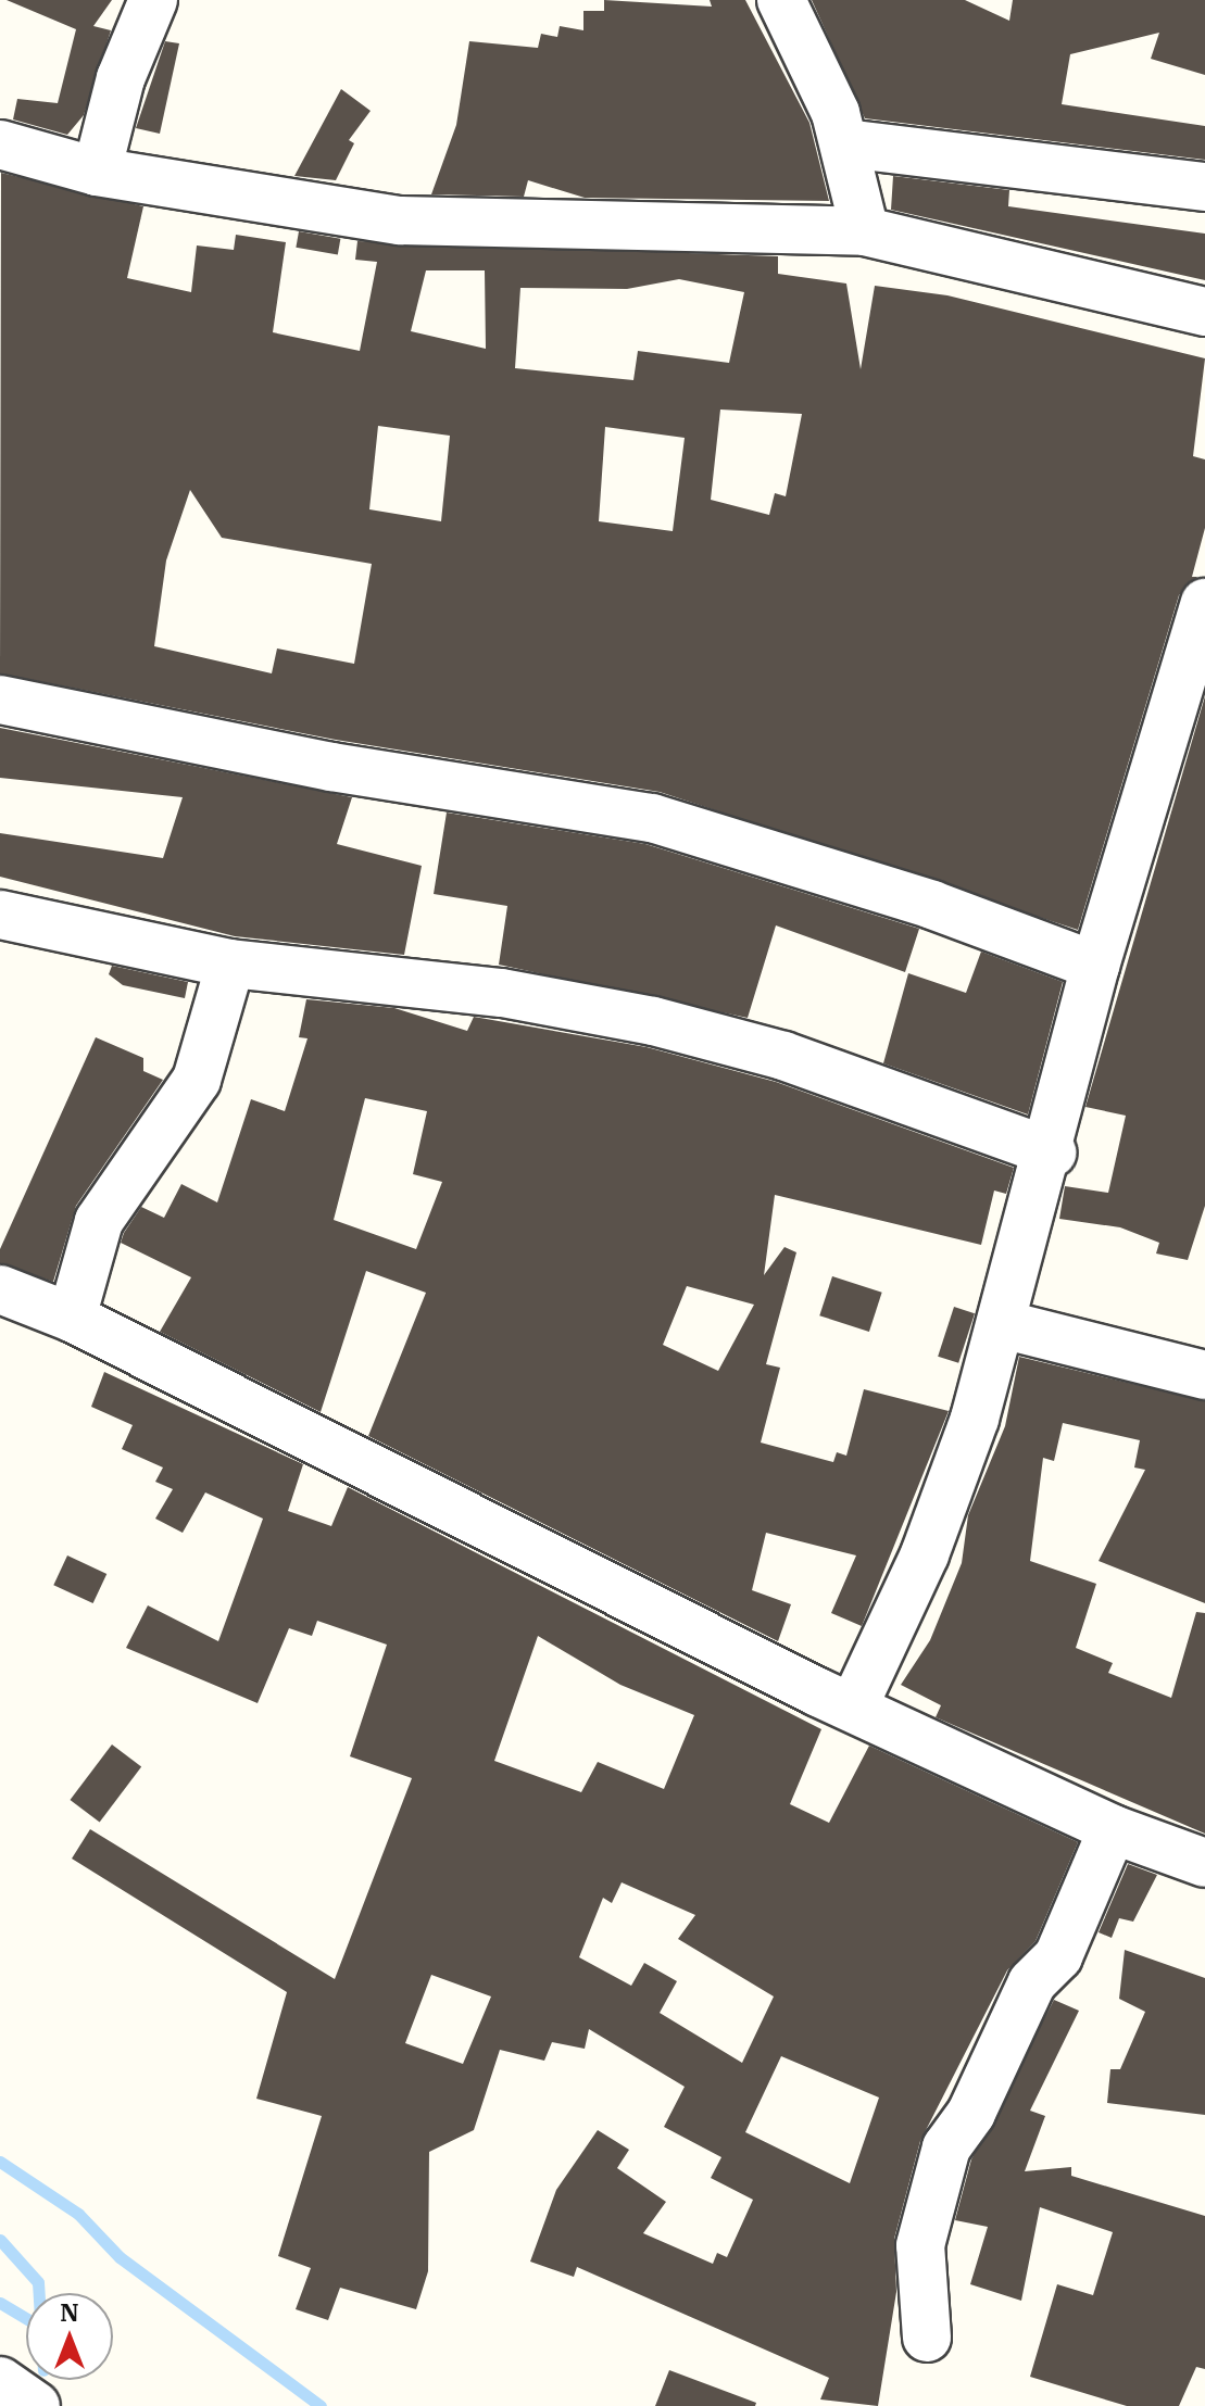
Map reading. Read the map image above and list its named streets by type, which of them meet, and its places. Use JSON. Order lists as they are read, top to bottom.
{
  "north": "top"
}
